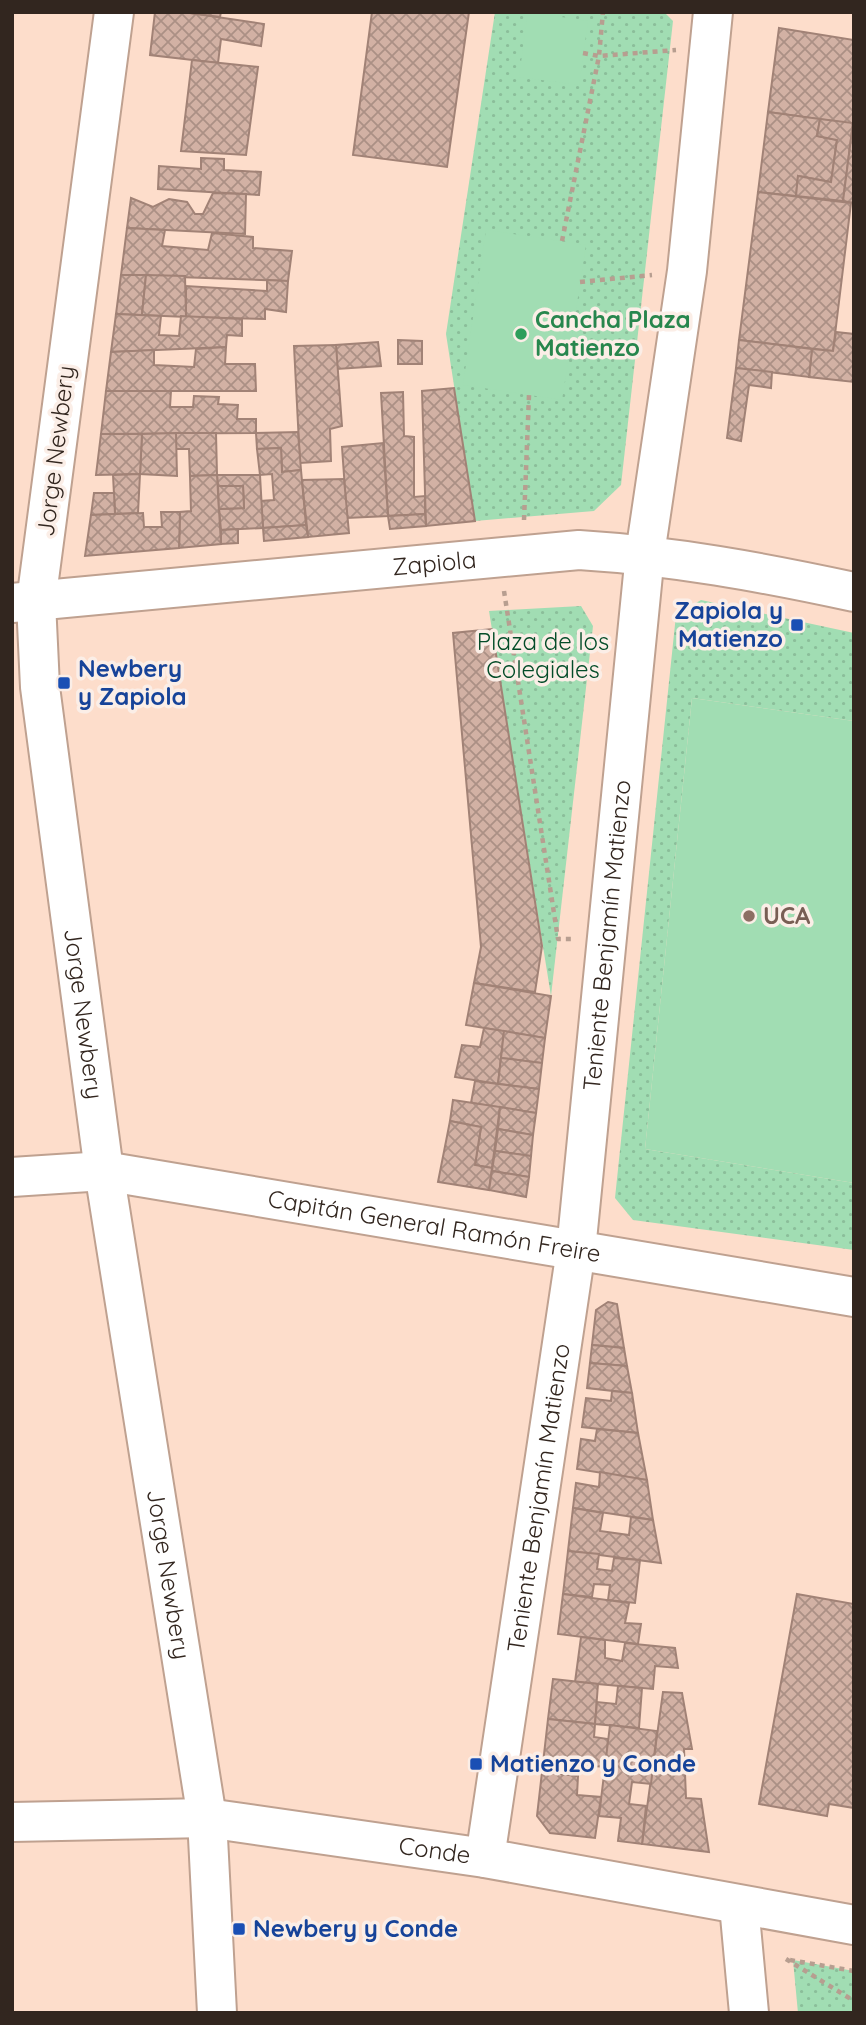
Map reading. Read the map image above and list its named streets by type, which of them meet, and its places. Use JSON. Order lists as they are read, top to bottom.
{
  "streets": {
    "street": [
      "Jorge Newbery",
      "Zapiola",
      "Teniente Benjamín Matienzo",
      "Capitán General Ramón Freire",
      "Conde"
    ]
  },
  "crossings": [
    ["Jorge Newbery", "Zapiola"],
    ["Jorge Newbery", "Capitán General Ramón Freire"],
    ["Jorge Newbery", "Conde"],
    ["Zapiola", "Teniente Benjamín Matienzo"],
    ["Teniente Benjamín Matienzo", "Capitán General Ramón Freire"],
    ["Teniente Benjamín Matienzo", "Conde"]
  ],
  "parks": ["Plaza de los Colegiales"],
  "places": {
    "other": ["Cancha Plaza Matienzo", "UCA"],
    "transit": [
      "Zapiola y Matienzo",
      "Newbery y Zapiola",
      "Matienzo y Conde",
      "Newbery y Conde"
    ]
  }
}
